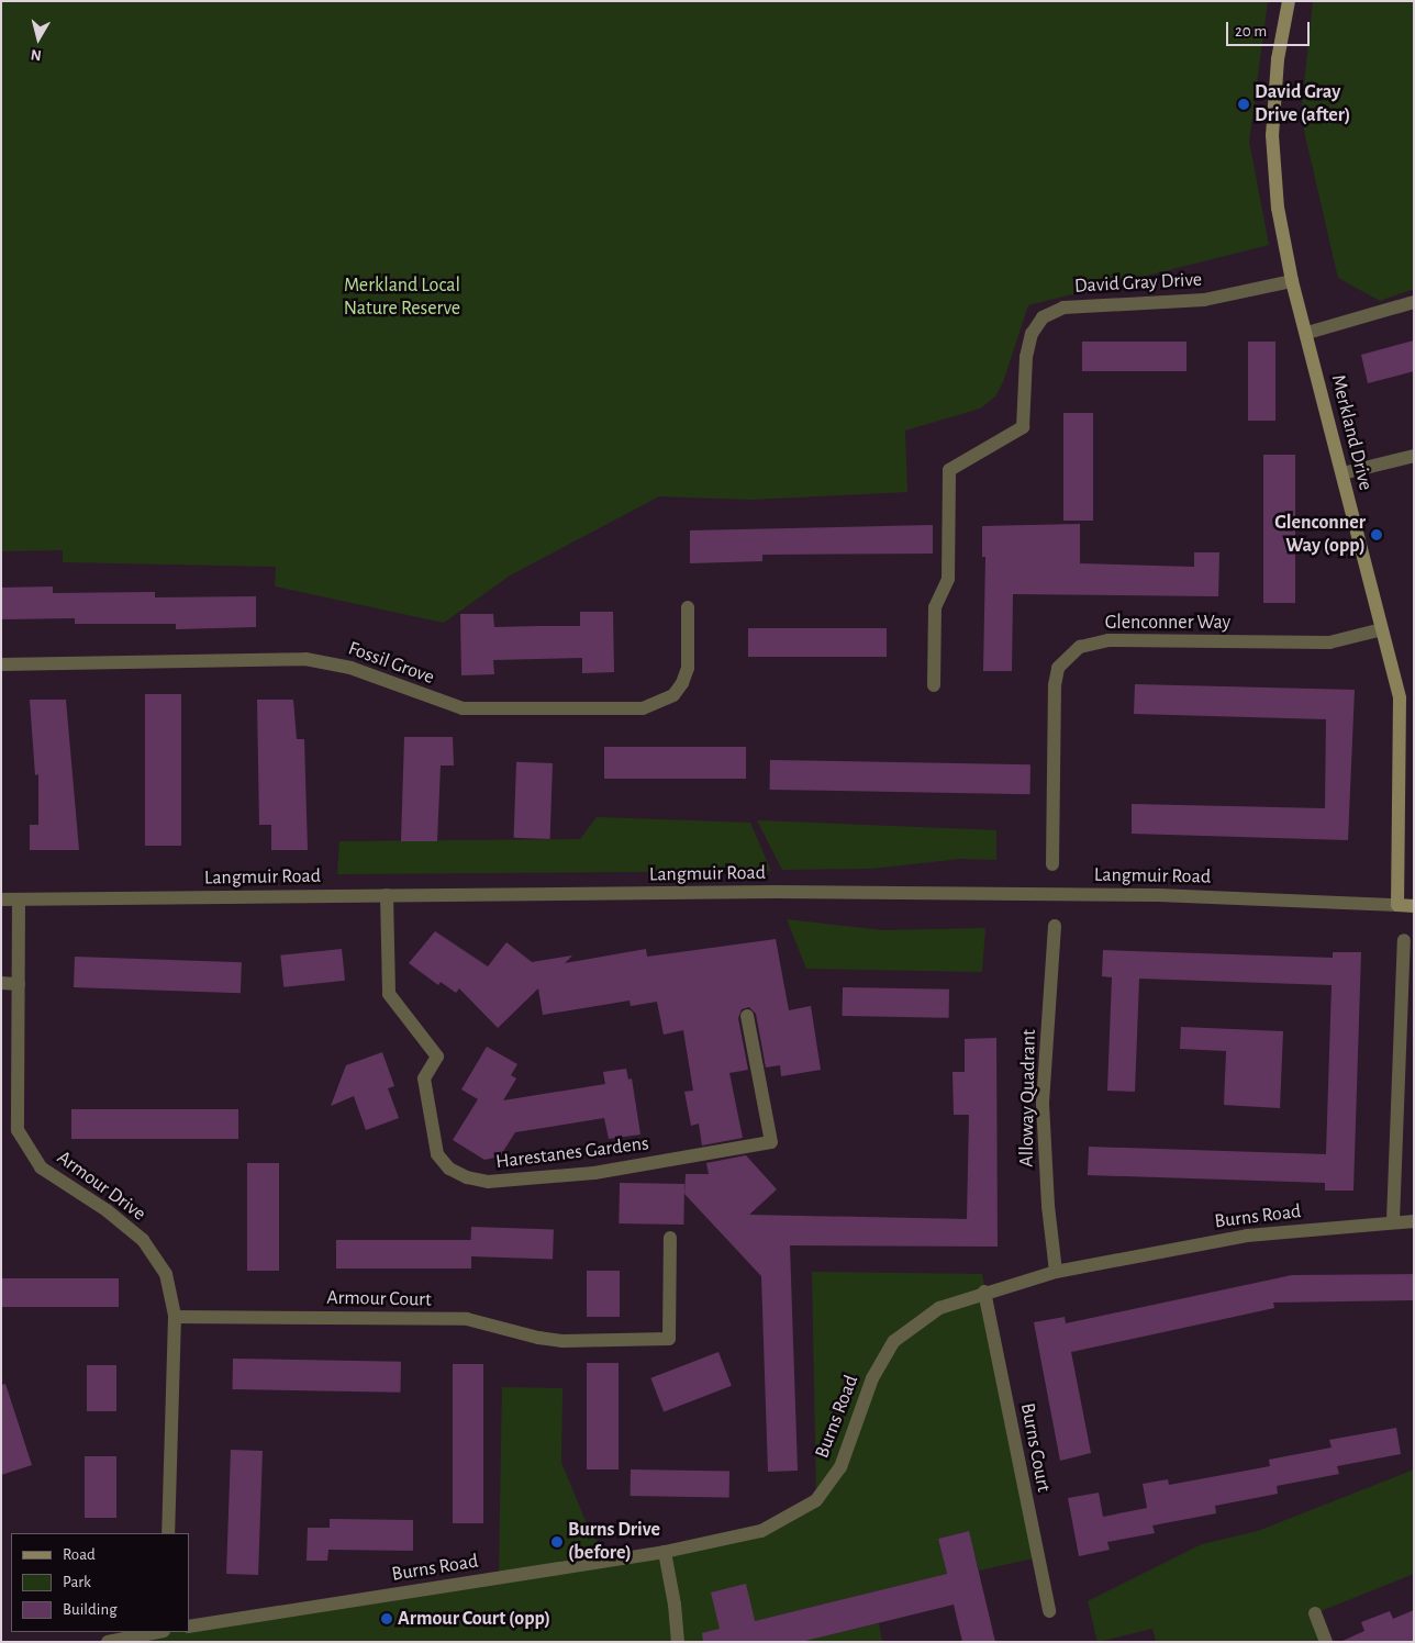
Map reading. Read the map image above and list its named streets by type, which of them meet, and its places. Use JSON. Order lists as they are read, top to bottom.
{
  "streets": {
    "street": [
      "David Gray Drive",
      "Merkland Drive",
      "Glenconner Way",
      "Fossil Grove",
      "Langmuir Road",
      "Alloway Quadrant",
      "Harestanes Gardens",
      "Armour Drive",
      "Burns Road",
      "Armour Court",
      "Burns Court"
    ]
  },
  "crossings": [
    ["David Gray Drive", "Merkland Drive"],
    ["Merkland Drive", "Glenconner Way"],
    ["Merkland Drive", "Langmuir Road"],
    ["Langmuir Road", "Harestanes Gardens"],
    ["Langmuir Road", "Armour Drive"],
    ["Alloway Quadrant", "Burns Road"],
    ["Armour Drive", "Armour Court"],
    ["Burns Road", "Burns Court"]
  ],
  "parks": ["Merkland Local Nature Reserve"],
  "places": [
    "David Gray Drive (after)",
    "Glenconner Way (opp)",
    "Burns Drive (before)",
    "Armour Court (opp)"
  ],
  "legend": ["Road", "Park", "Building"],
  "scale_bar": "20 m",
  "north": "bottom"
}
